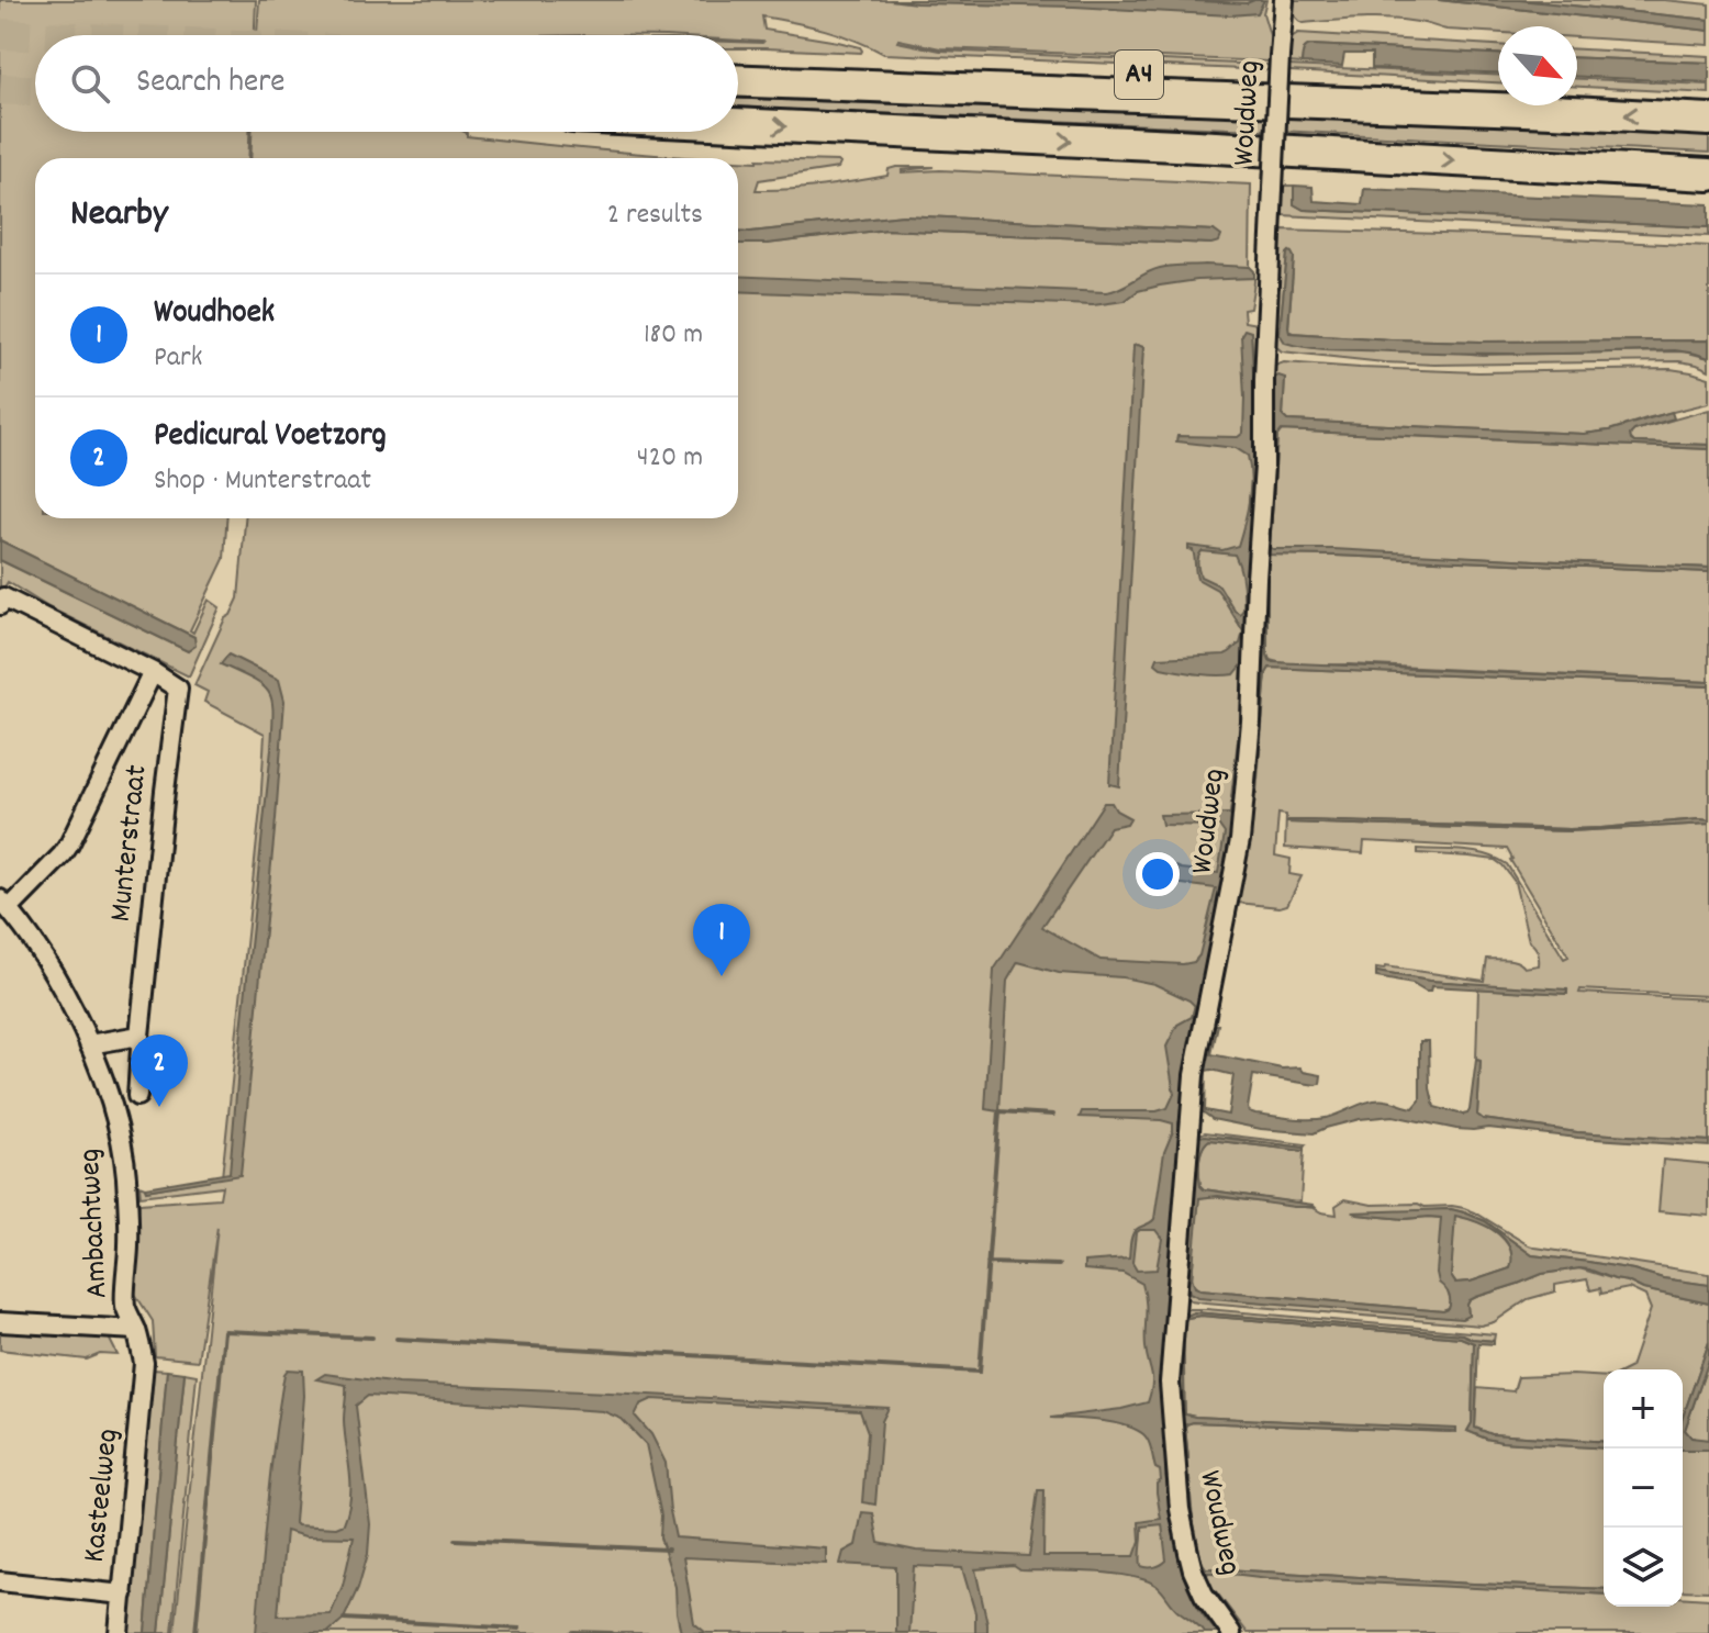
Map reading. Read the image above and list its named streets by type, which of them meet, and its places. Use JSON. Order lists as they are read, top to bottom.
{
  "streets": {
    "highway": ["A4"],
    "street": [
      "Woudweg",
      "Munterstraat",
      "Ambachtweg",
      "Kasteelweg"
    ]
  },
  "crossings": [
    ["Ambachtweg", "Kasteelweg"]
  ],
  "north": "bottom right",
  "page": {
    "search": "Search here",
    "heading": ["Nearby", "2 results"],
    "list": [
      {
        "mark": "1",
        "name": "Woudhoek",
        "note": "Park",
        "value": "180 m"
      },
      {
        "mark": "2",
        "name": "Pedicural Voetzorg",
        "note": "Shop · Munterstraat",
        "value": "420 m"
      }
    ],
    "pins": ["1", "2"],
    "map_buttons": ["+", "−"]
  }
}
